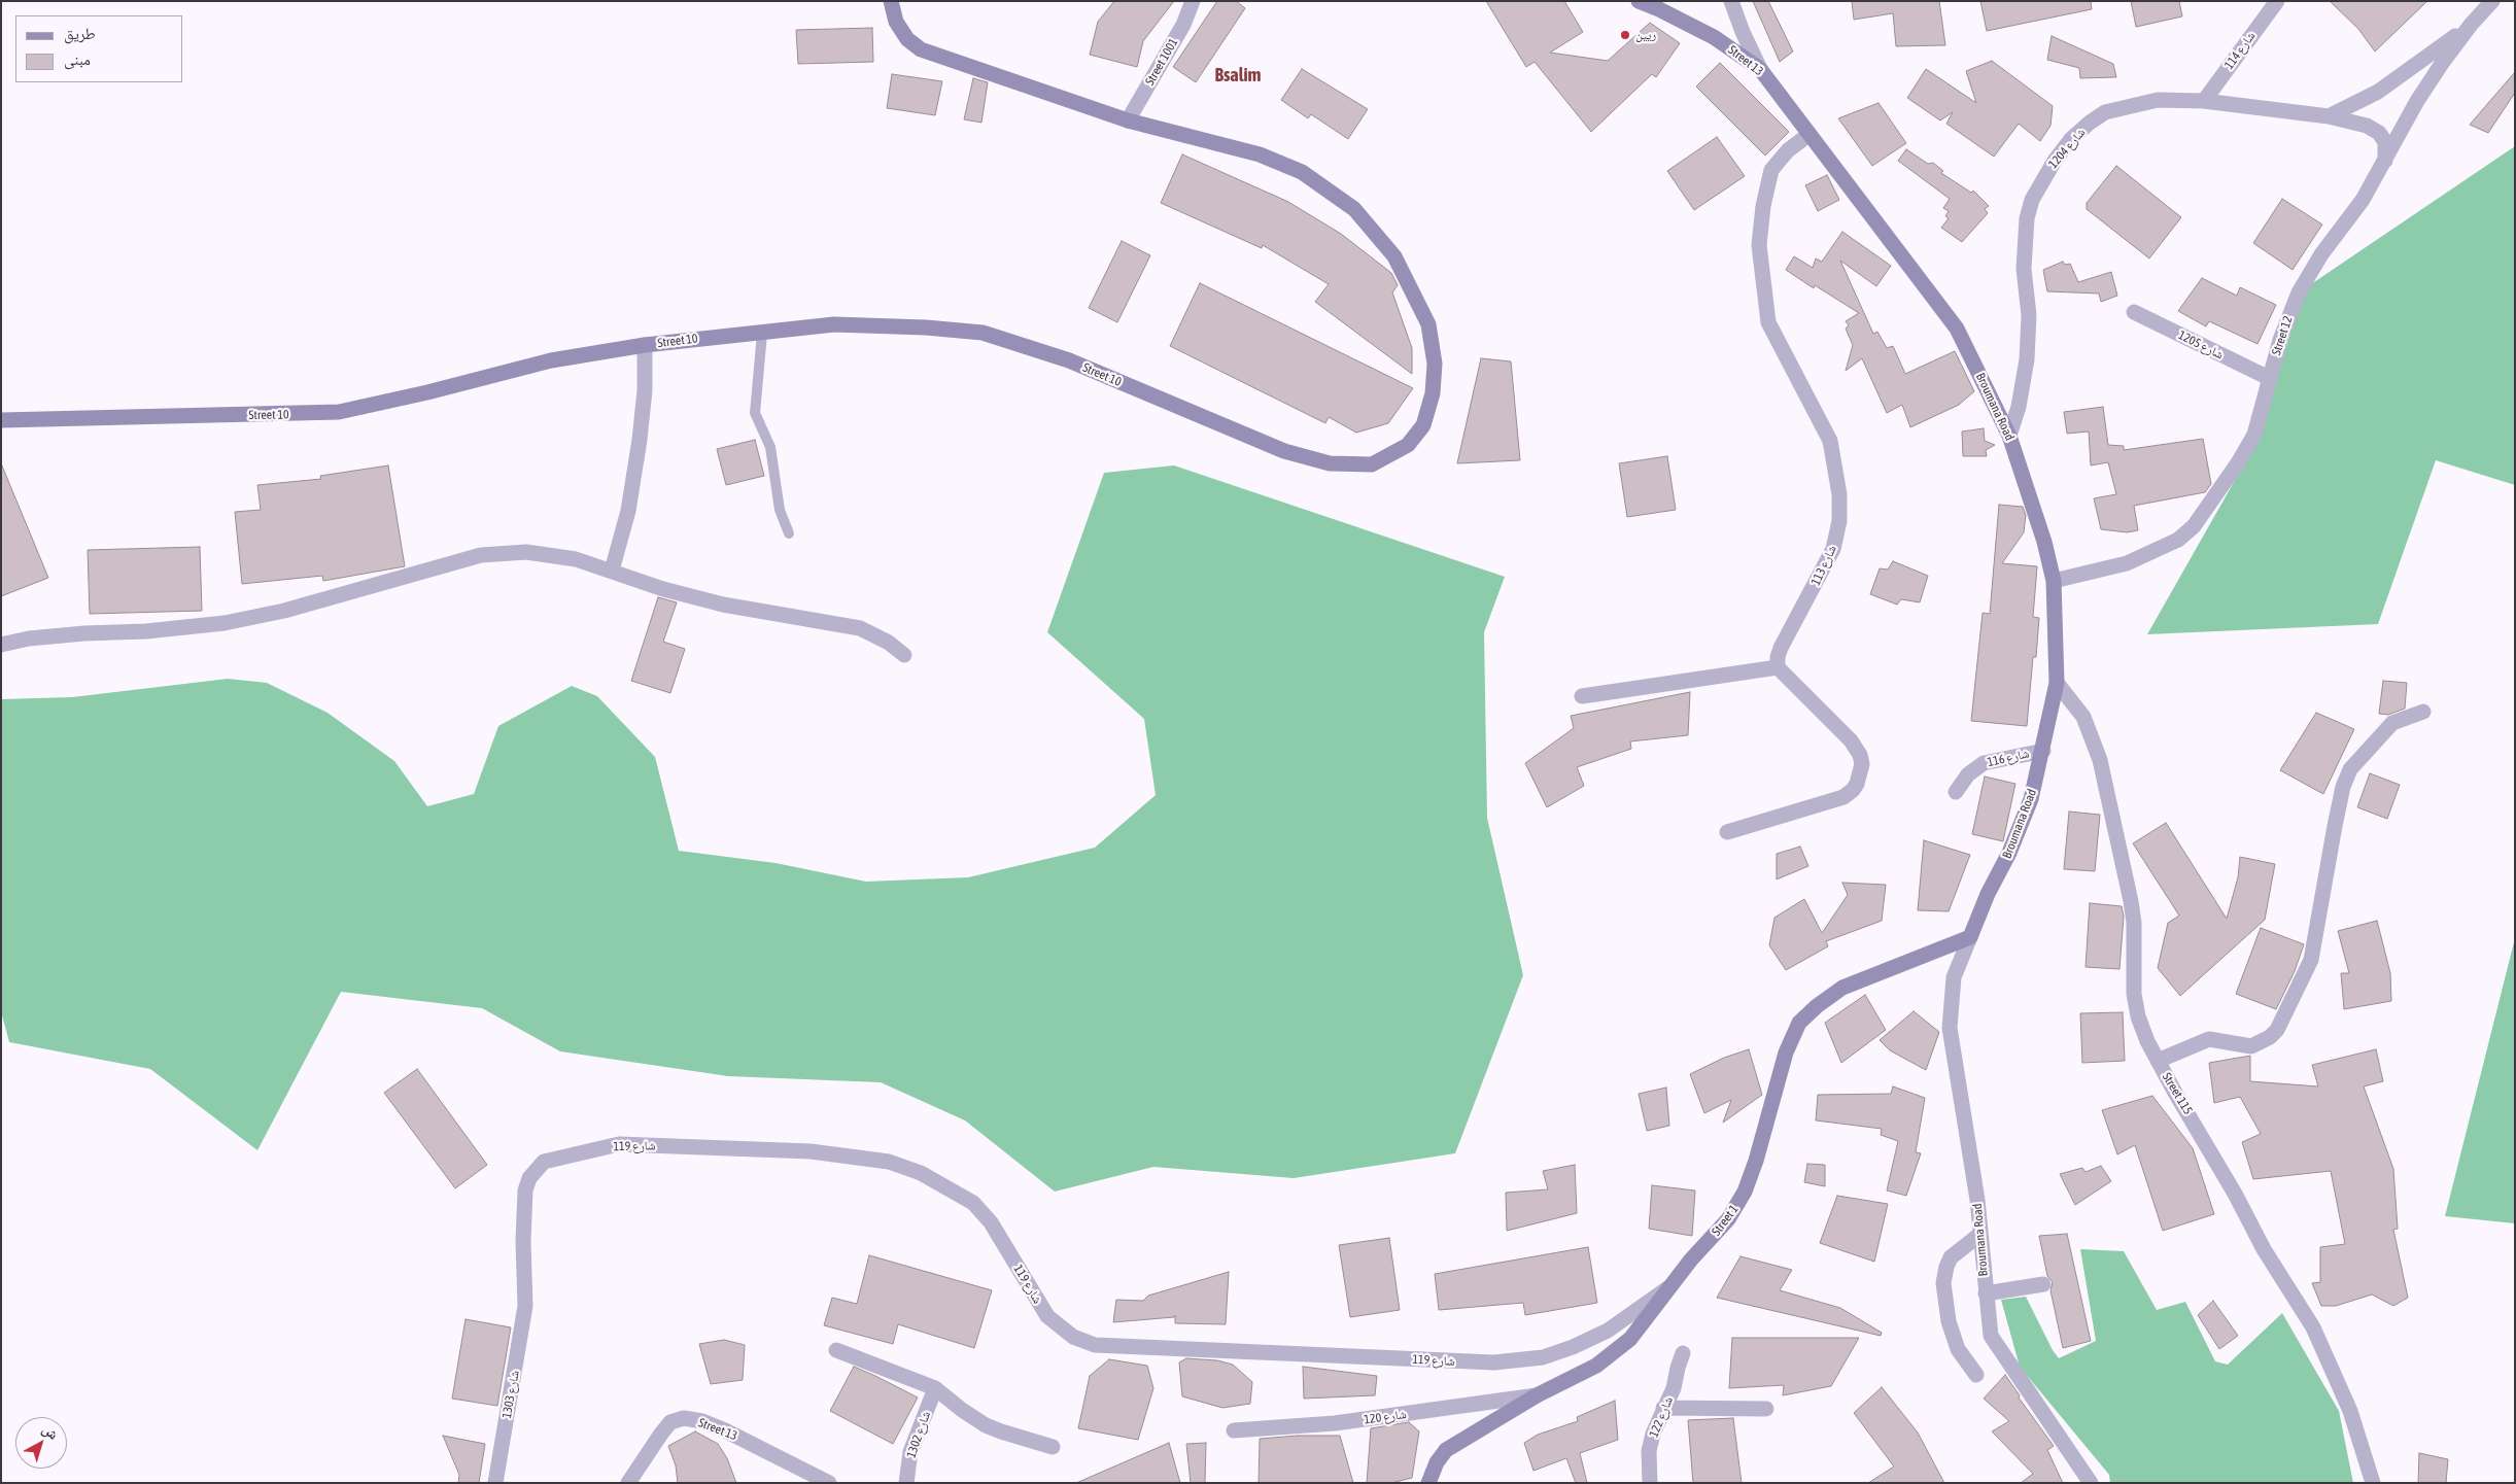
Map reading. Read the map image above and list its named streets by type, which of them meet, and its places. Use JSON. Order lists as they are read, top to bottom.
{
  "streets": {
    "main road": [
      "Street 13",
      "Street 10",
      "Broumana Road",
      "Street 1"
    ],
    "street": [
      "شارع 114",
      "Street 1001",
      "شارع 1204",
      "Street 12",
      "شارع 1205",
      "شارع 113",
      "شارع 116",
      "Street 115",
      "شارع 119",
      "شارع 1303",
      "شارع 120",
      "شارع 122",
      "شارع 1302"
    ]
  },
  "crossings": [
    ["شارع 114", "شارع 1204"],
    ["Street 13", "Broumana Road"],
    ["Street 13", "شارع 113"],
    ["Street 1001", "Street 10"],
    ["شارع 1204", "Street 12"],
    ["شارع 1204", "Broumana Road"],
    ["Street 12", "شارع 1205"],
    ["Street 12", "Broumana Road"],
    ["Broumana Road", "شارع 116"],
    ["Broumana Road", "Street 115"],
    ["Broumana Road", "Street 1"],
    ["شارع 119", "Street 1"],
    ["شارع 119", "شارع 1303"],
    ["Street 1", "شارع 120"]
  ],
  "districts": ["Bsalim"],
  "places": ["ريين"],
  "legend": ["طريق", "مبنى"],
  "north": "top right"
}
